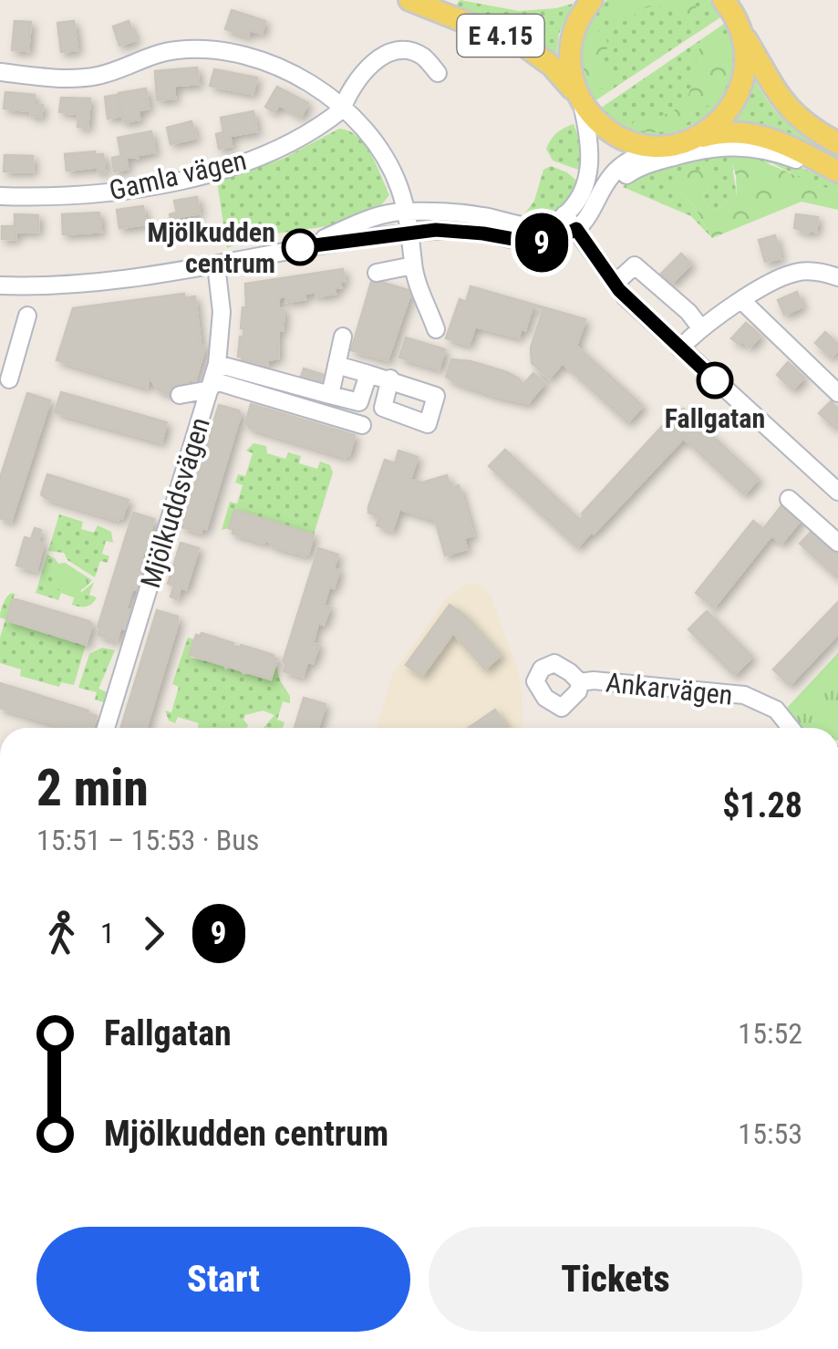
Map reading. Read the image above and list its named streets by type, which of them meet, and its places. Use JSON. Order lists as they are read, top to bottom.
{
  "streets": {
    "main road": ["E 4.15"],
    "street": ["Gamla vägen", "Mjölkuddsvägen", "Ankarvägen"]
  },
  "places": ["Mjölkudden centrum", "Fallgatan"],
  "lines": ["bus line 9"],
  "page": {
    "on_map": "9",
    "heading": ["2 min", "15:51 – 15:53 · Bus", "$1.28"],
    "legs": ["1", "9"],
    "list": [
      {
        "name": "Fallgatan",
        "value": "15:52"
      },
      {
        "name": "Mjölkudden centrum",
        "value": "15:53"
      }
    ],
    "buttons": ["Start", "Tickets"]
  }
}
